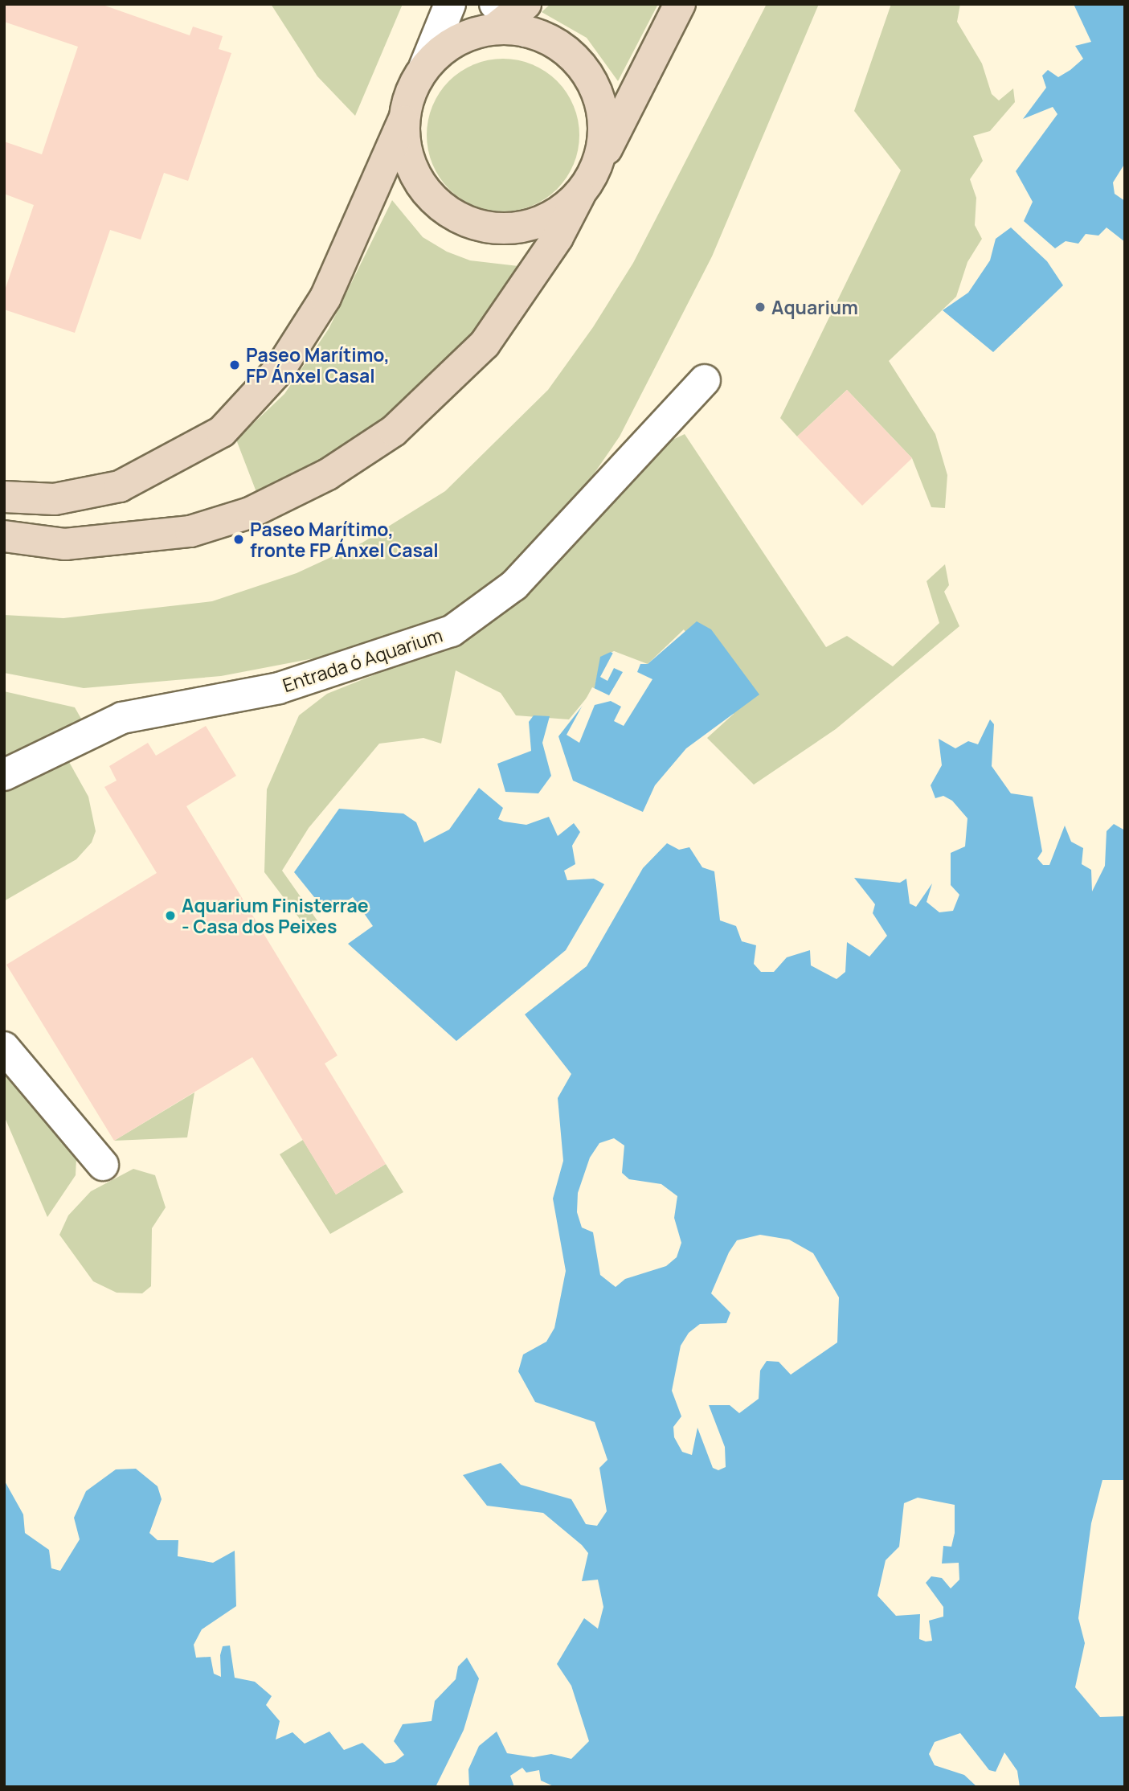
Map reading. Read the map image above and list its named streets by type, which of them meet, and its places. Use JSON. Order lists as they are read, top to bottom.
{
  "streets": {
    "street": ["Entrada ó Aquarium"]
  },
  "places": [
    "Aquarium",
    "Paseo Marítimo, FP Ánxel Casal",
    "Paseo Marítimo, fronte FP Ánxel Casal",
    "Aquarium Finisterrae - Casa dos Peixes"
  ]
}
